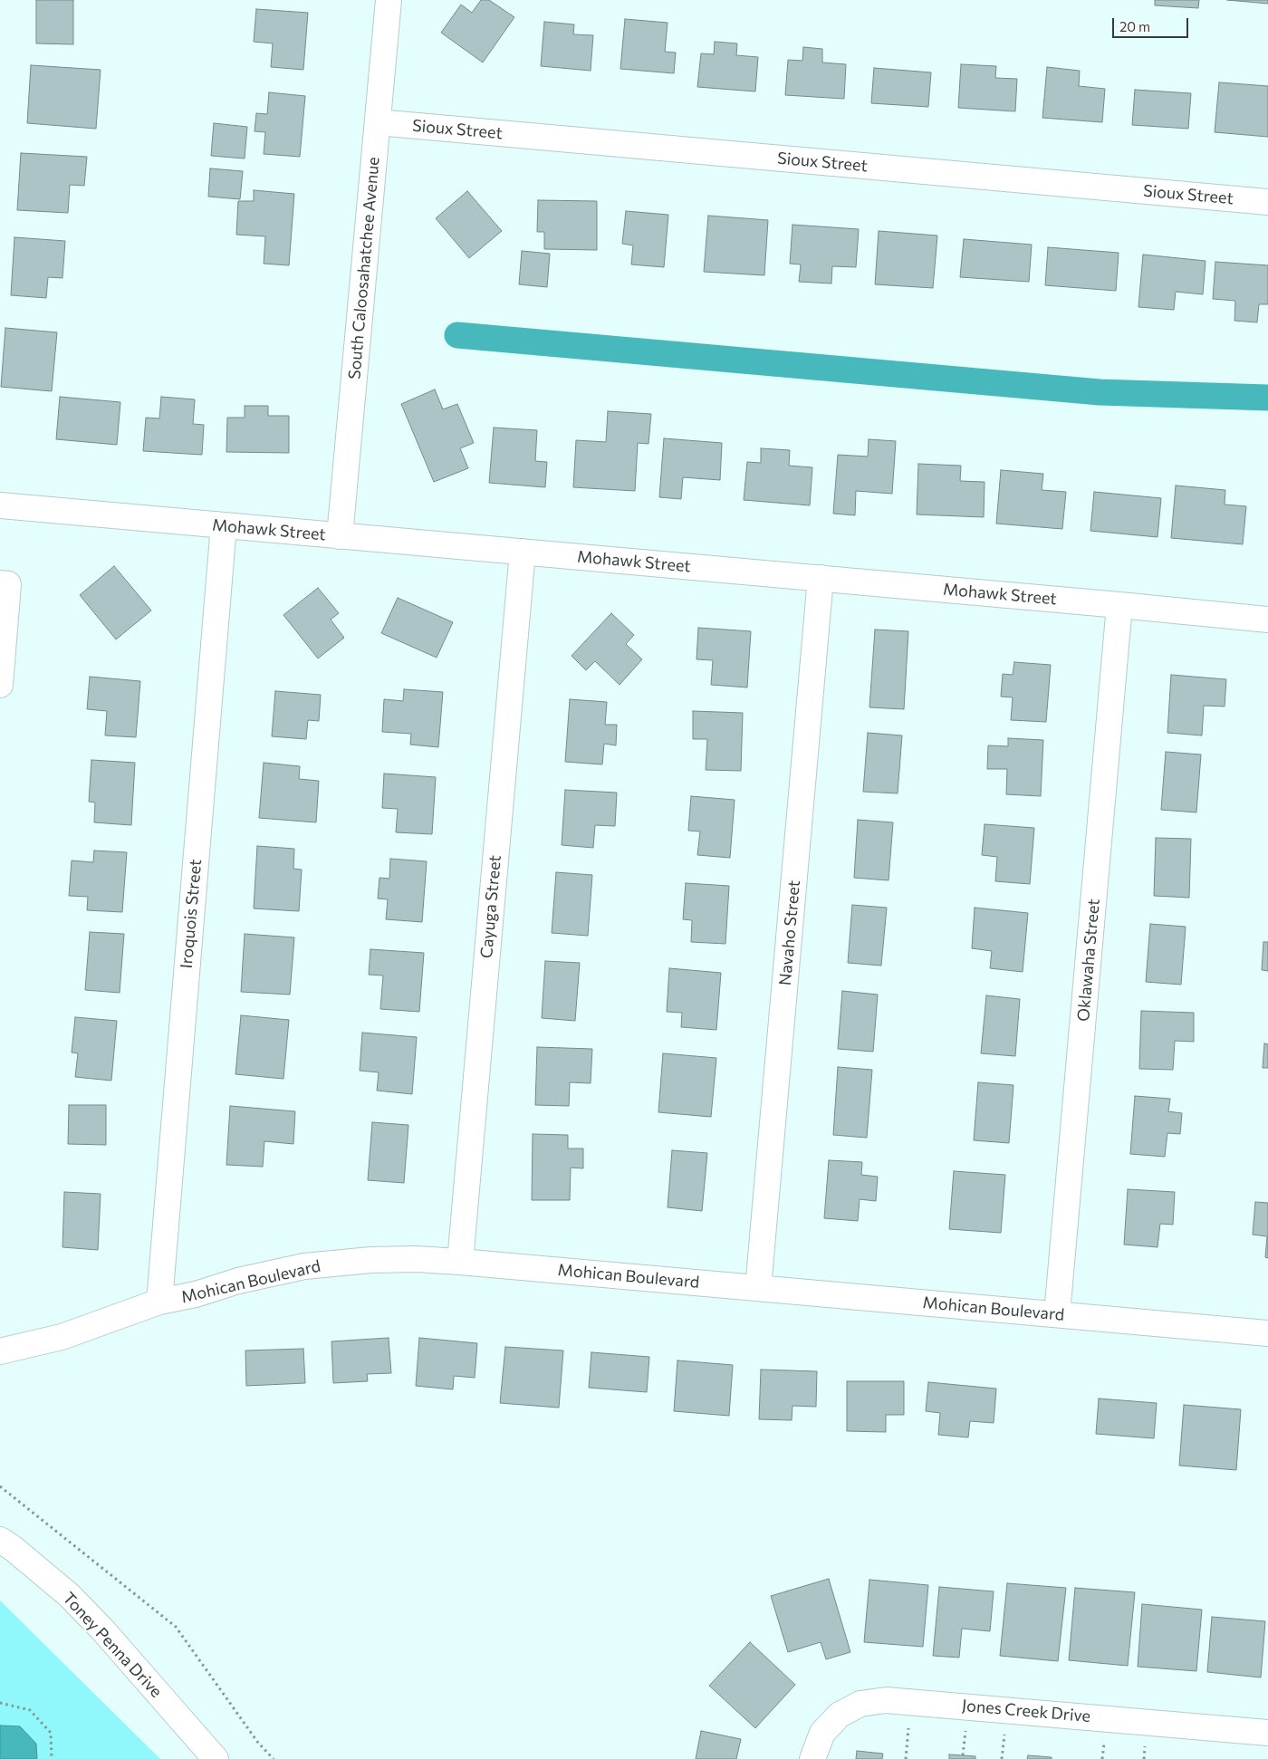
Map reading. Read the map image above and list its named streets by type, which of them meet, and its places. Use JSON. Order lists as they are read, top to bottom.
{
  "streets": {
    "street": [
      "Sioux Street",
      "South Caloosahatchee Avenue",
      "Mohawk Street",
      "Cayuga Street",
      "Iroquois Street",
      "Navaho Street",
      "Oklawaha Street",
      "Mohican Boulevard",
      "Toney Penna Drive",
      "Jones Creek Drive"
    ]
  },
  "crossings": [
    ["Sioux Street", "South Caloosahatchee Avenue"],
    ["South Caloosahatchee Avenue", "Mohawk Street"],
    ["Mohawk Street", "Cayuga Street"],
    ["Mohawk Street", "Iroquois Street"],
    ["Mohawk Street", "Navaho Street"],
    ["Mohawk Street", "Oklawaha Street"],
    ["Cayuga Street", "Mohican Boulevard"],
    ["Iroquois Street", "Mohican Boulevard"],
    ["Navaho Street", "Mohican Boulevard"],
    ["Oklawaha Street", "Mohican Boulevard"]
  ],
  "scale_bar": "20 m"
}
